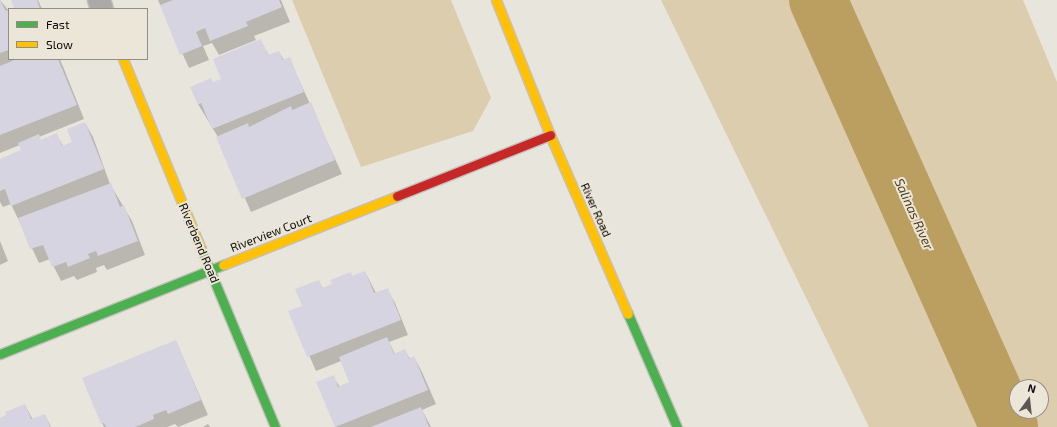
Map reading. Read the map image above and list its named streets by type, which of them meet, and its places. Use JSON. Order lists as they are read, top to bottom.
{
  "streets": {
    "street": ["River Road", "Riverview Court", "Riverbend Road"]
  },
  "crossings": [
    ["River Road", "Riverview Court"],
    ["Riverview Court", "Riverbend Road"]
  ],
  "water": ["Salinas River"],
  "legend": ["Fast", "Slow"],
  "north": "top"
}
